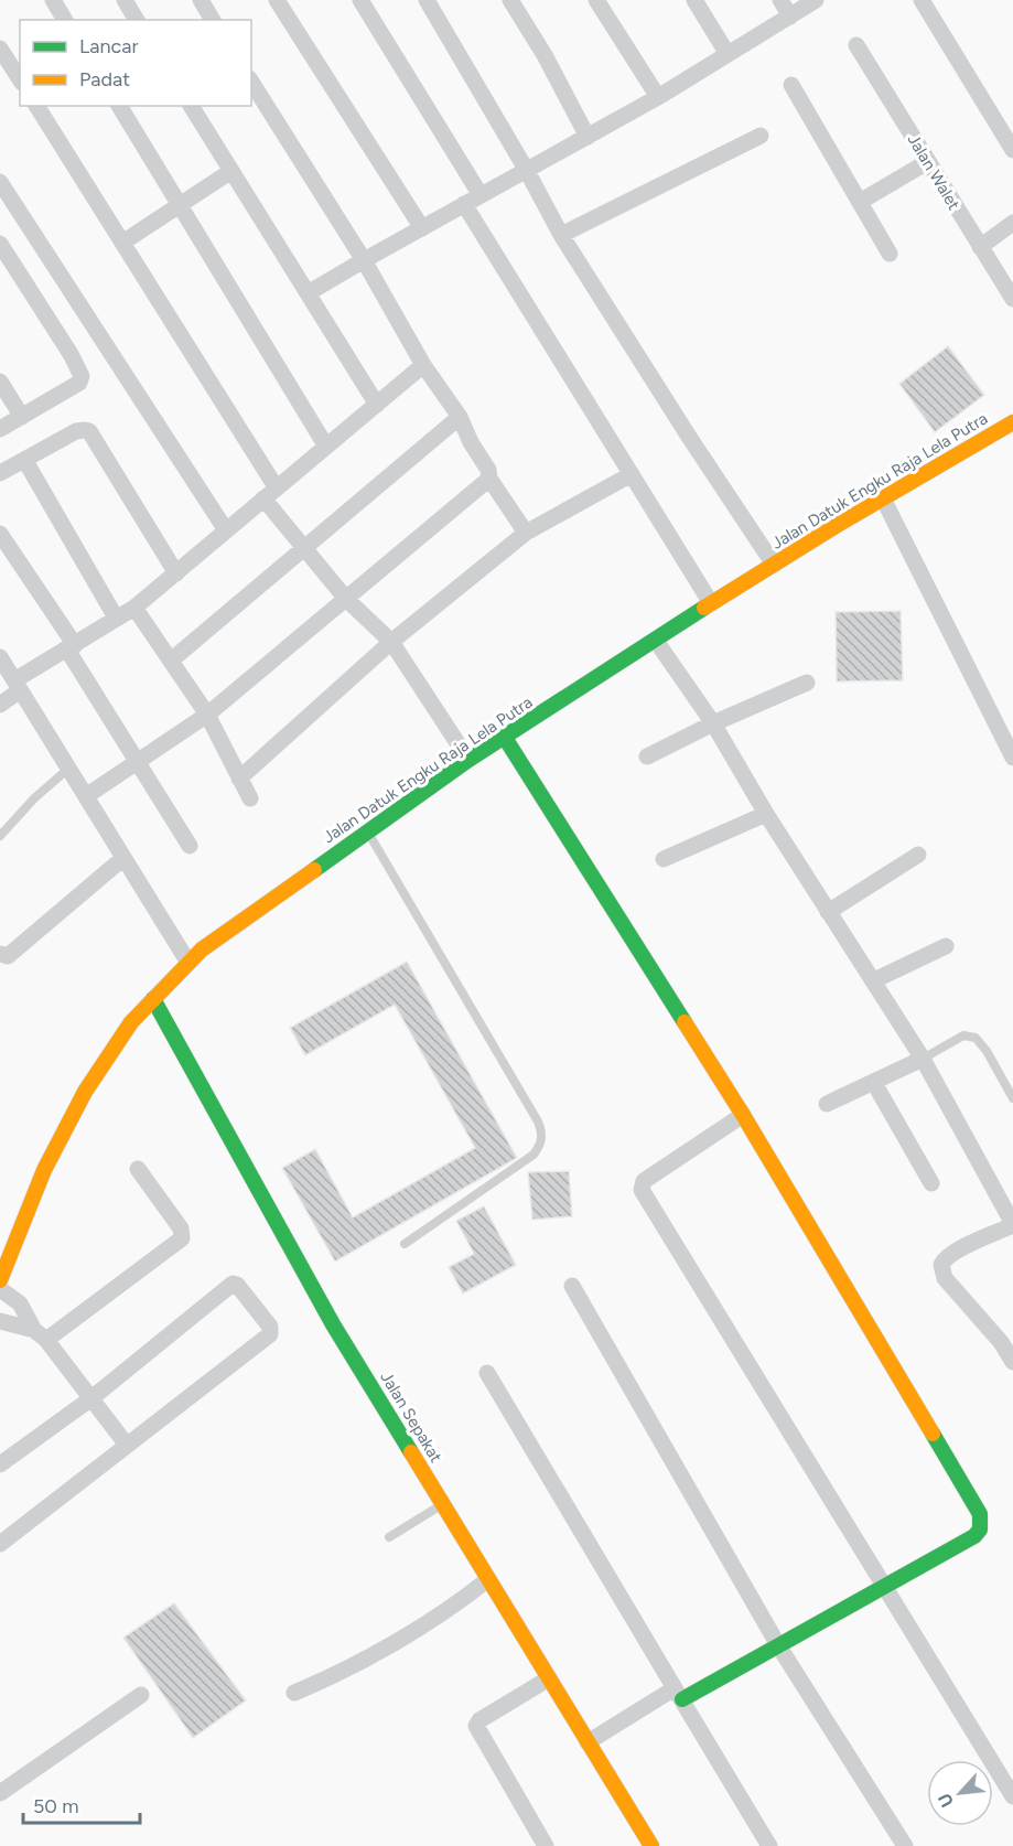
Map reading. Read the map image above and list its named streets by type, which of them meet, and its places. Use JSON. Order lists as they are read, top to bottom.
{
  "streets": {
    "street": ["Jalan Walet", "Jalan Datuk Engku Raja Lela Putra", "Jalan Sepakat"]
  },
  "crossings": [
    ["Jalan Datuk Engku Raja Lela Putra", "Jalan Sepakat"]
  ],
  "legend": ["Lancar", "Padat"],
  "scale_bar": "50 m",
  "north": "bottom left"
}
